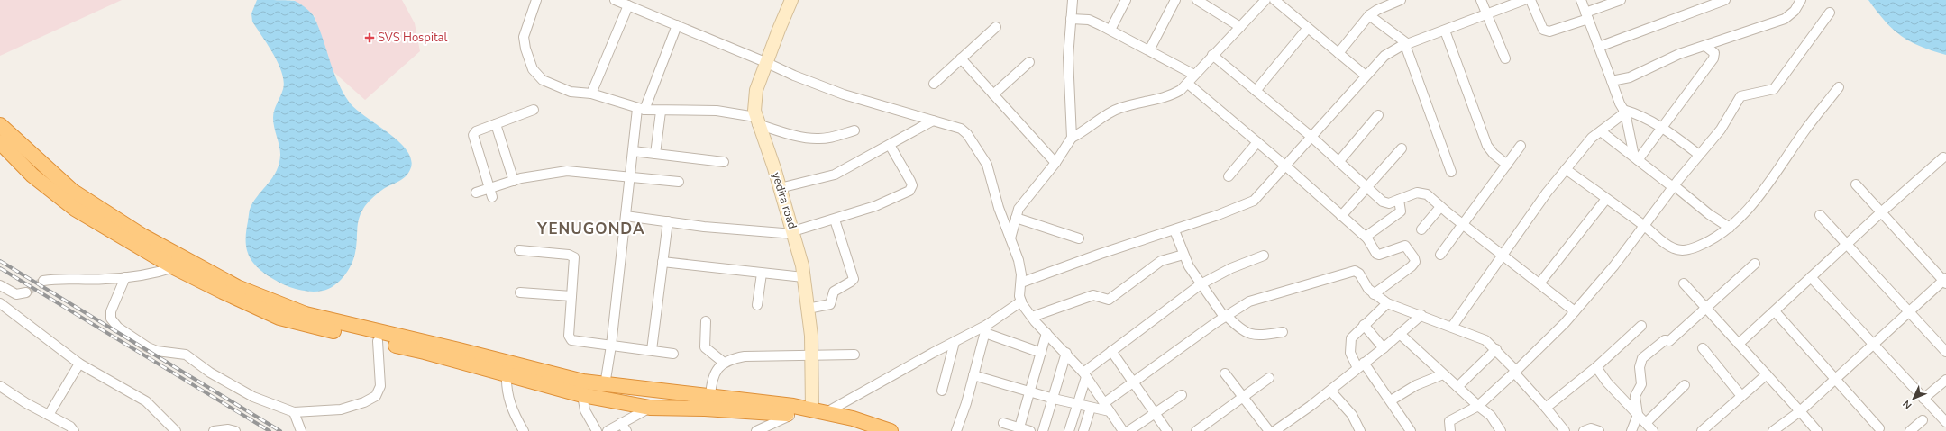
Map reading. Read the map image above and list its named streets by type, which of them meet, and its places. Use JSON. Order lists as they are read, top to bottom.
{
  "streets": {
    "main road": ["yedira road"]
  },
  "districts": ["YENUGONDA"],
  "places": {
    "health": ["SVS Hospital"]
  },
  "north": "bottom left"
}
